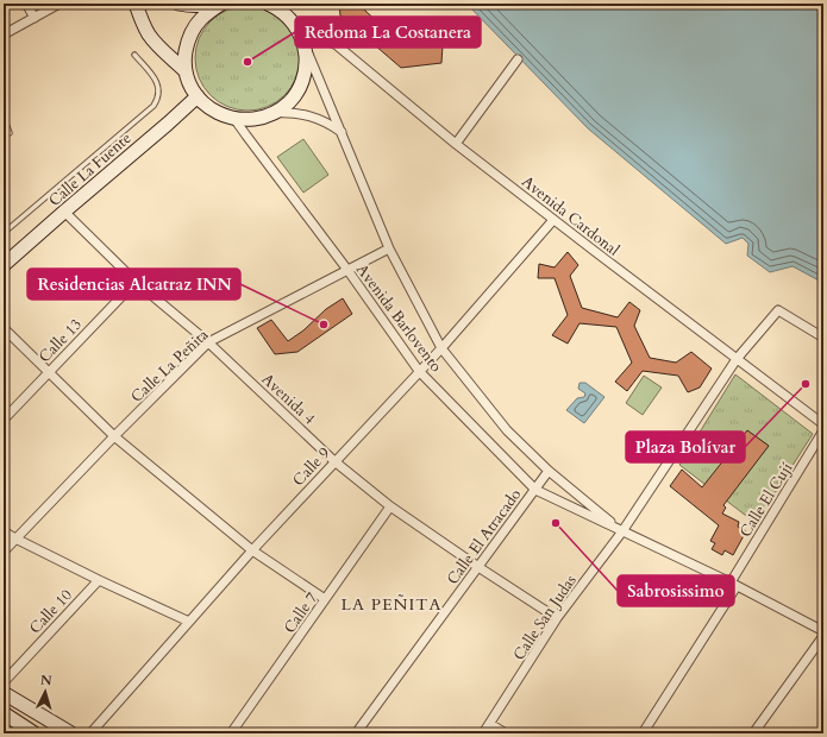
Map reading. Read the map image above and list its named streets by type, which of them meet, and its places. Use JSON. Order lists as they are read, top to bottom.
{
  "streets": {
    "main road": ["Calle La Fuente"],
    "street": [
      "Avenida Cardonal",
      "Avenida Barlovento",
      "Calle 13",
      "Calle La Peñita",
      "Avenida 4",
      "Calle 9",
      "Calle El Cují",
      "Calle El Atracado",
      "Calle 10",
      "Calle 7",
      "Calle San Judas"
    ]
  },
  "crossings": [
    ["Calle La Fuente", "Avenida 4"],
    ["Avenida Cardonal", "Calle 9"],
    ["Avenida Cardonal", "Calle San Judas"],
    ["Avenida Barlovento", "Calle La Peñita"],
    ["Avenida Barlovento", "Calle 9"],
    ["Avenida Barlovento", "Calle El Cují"],
    ["Avenida Barlovento", "Calle El Atracado"],
    ["Avenida Barlovento", "Calle San Judas"],
    ["Calle 13", "Avenida 4"],
    ["Calle La Peñita", "Avenida 4"],
    ["Avenida 4", "Calle 9"],
    ["Avenida 4", "Calle El Atracado"],
    ["Avenida 4", "Calle 7"],
    ["Avenida 4", "Calle San Judas"]
  ],
  "districts": ["LA PEÑITA"],
  "places": [
    "Redoma La Costanera",
    "Residencias Alcatraz INN",
    "Plaza Bolívar",
    "Sabrosissimo"
  ],
  "north": "top"
}
